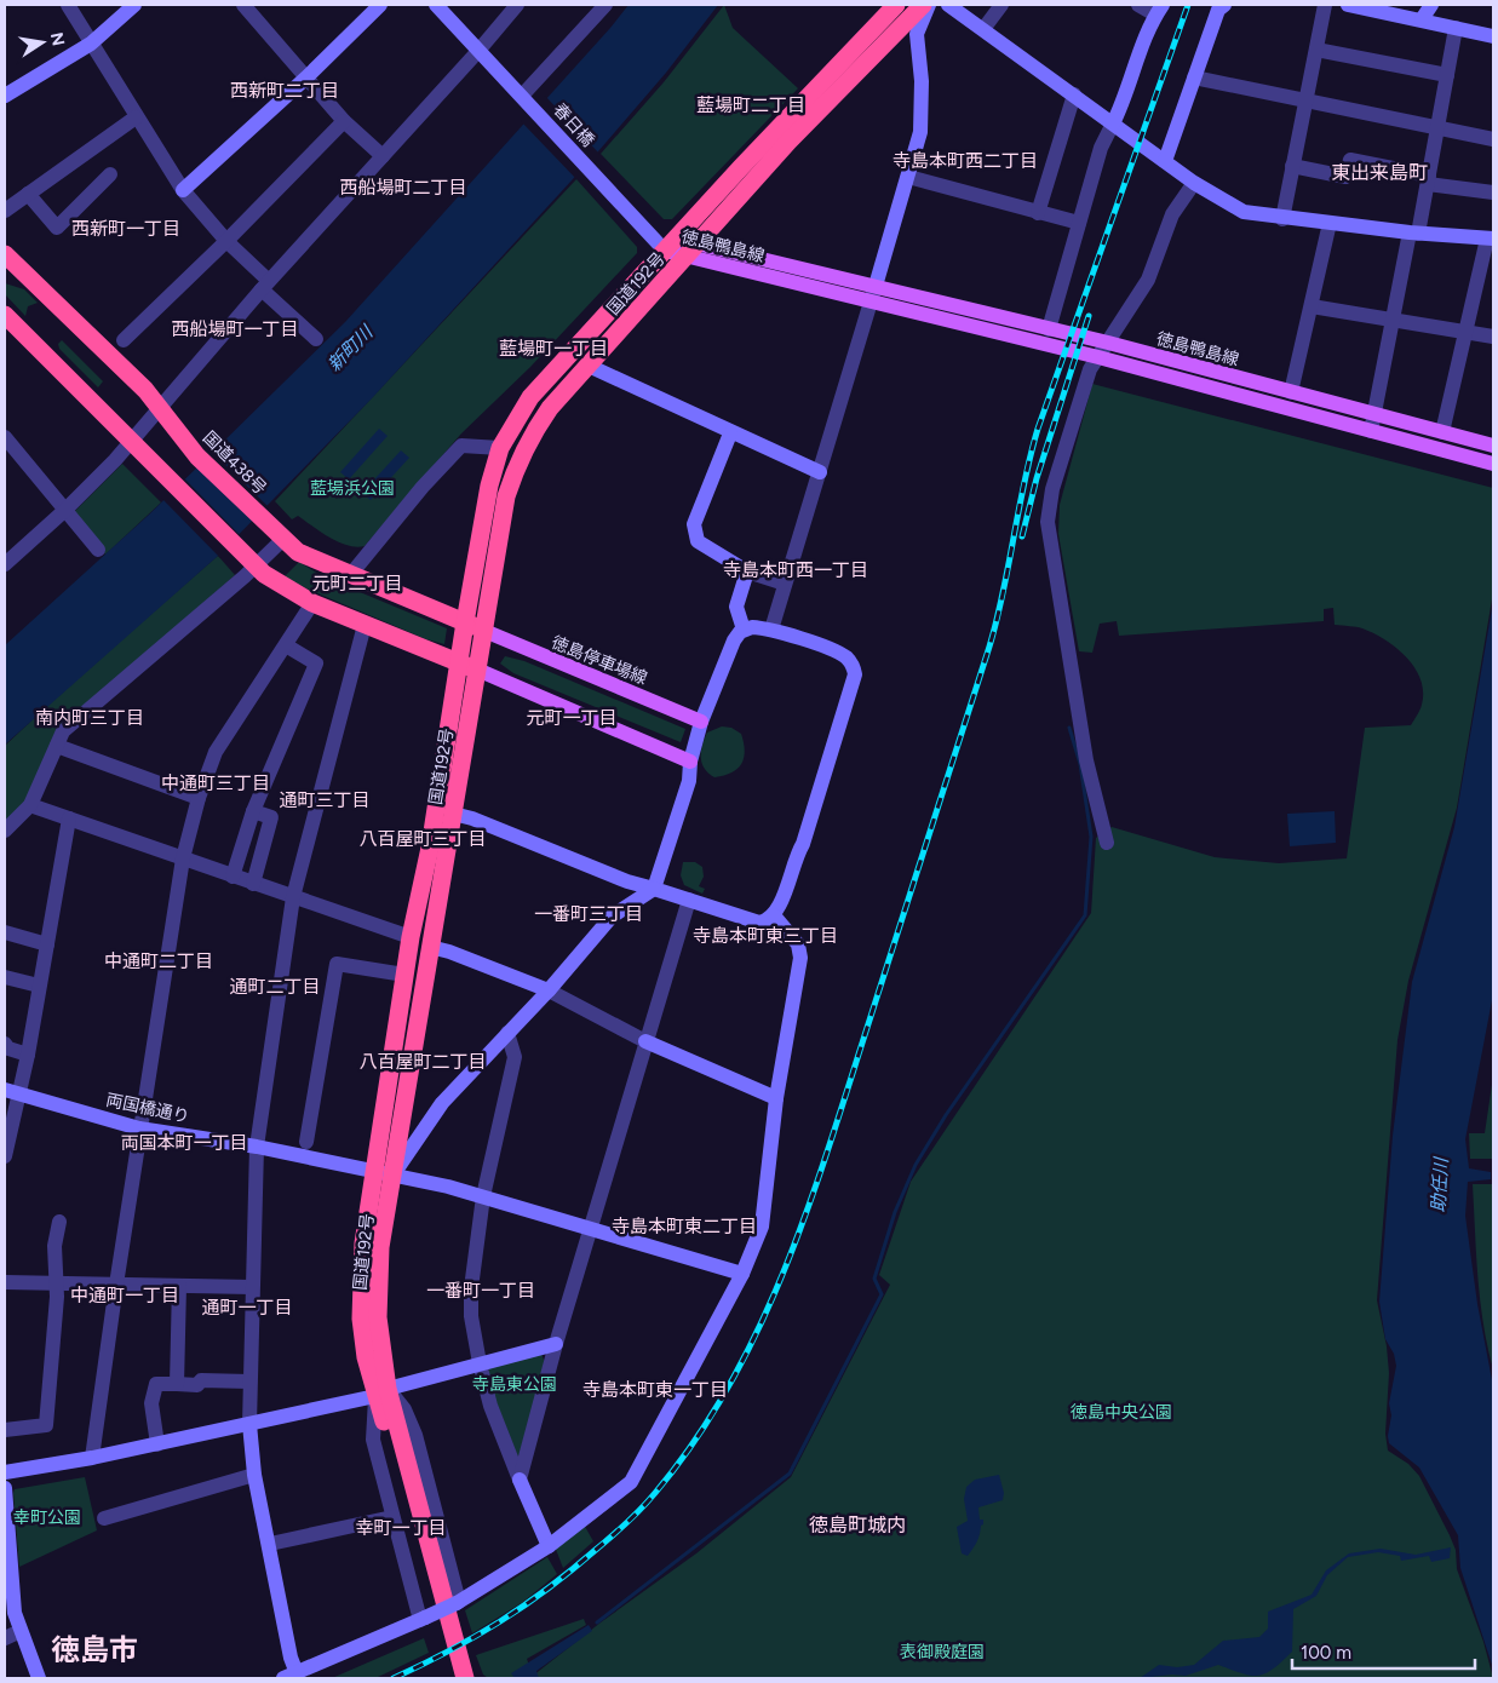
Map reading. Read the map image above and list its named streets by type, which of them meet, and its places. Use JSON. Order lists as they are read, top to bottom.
{
  "streets": {
    "highway": ["国道192号", "国道438号"],
    "main road": ["徳島鴨島線", "徳島停車場線"],
    "street": ["春日橋", "両国橋通り"]
  },
  "crossings": [
    ["春日橋", "徳島鴨島線"],
    ["春日橋", "国道192号"],
    ["徳島鴨島線", "国道192号"],
    ["国道192号", "国道438号"],
    ["国道192号", "徳島停車場線"],
    ["国道192号", "両国橋通り"],
    ["国道438号", "徳島停車場線"]
  ],
  "districts": [
    "西新町二丁目",
    "藍場町二丁目",
    "寺島本町西二丁目",
    "東出来島町",
    "西船場町二丁目",
    "西新町一丁目",
    "西船場町一丁目",
    "藍場町一丁目",
    "寺島本町西一丁目",
    "元町二丁目",
    "南内町三丁目",
    "元町一丁目",
    "中通町三丁目",
    "通町三丁目",
    "八百屋町三丁目",
    "一番町三丁目",
    "寺島本町東三丁目",
    "中通町二丁目",
    "通町二丁目",
    "八百屋町二丁目",
    "両国本町一丁目",
    "寺島本町東二丁目",
    "一番町一丁目",
    "中通町一丁目",
    "通町一丁目",
    "寺島本町東一丁目",
    "徳島町城内",
    "幸町一丁目",
    "徳島市"
  ],
  "water": ["新町川", "助任川"],
  "parks": [
    "藍場浜公園",
    "寺島東公園",
    "徳島中央公園",
    "幸町公園",
    "表御殿庭園"
  ],
  "scale_bar": "100 m",
  "north": "right"
}
